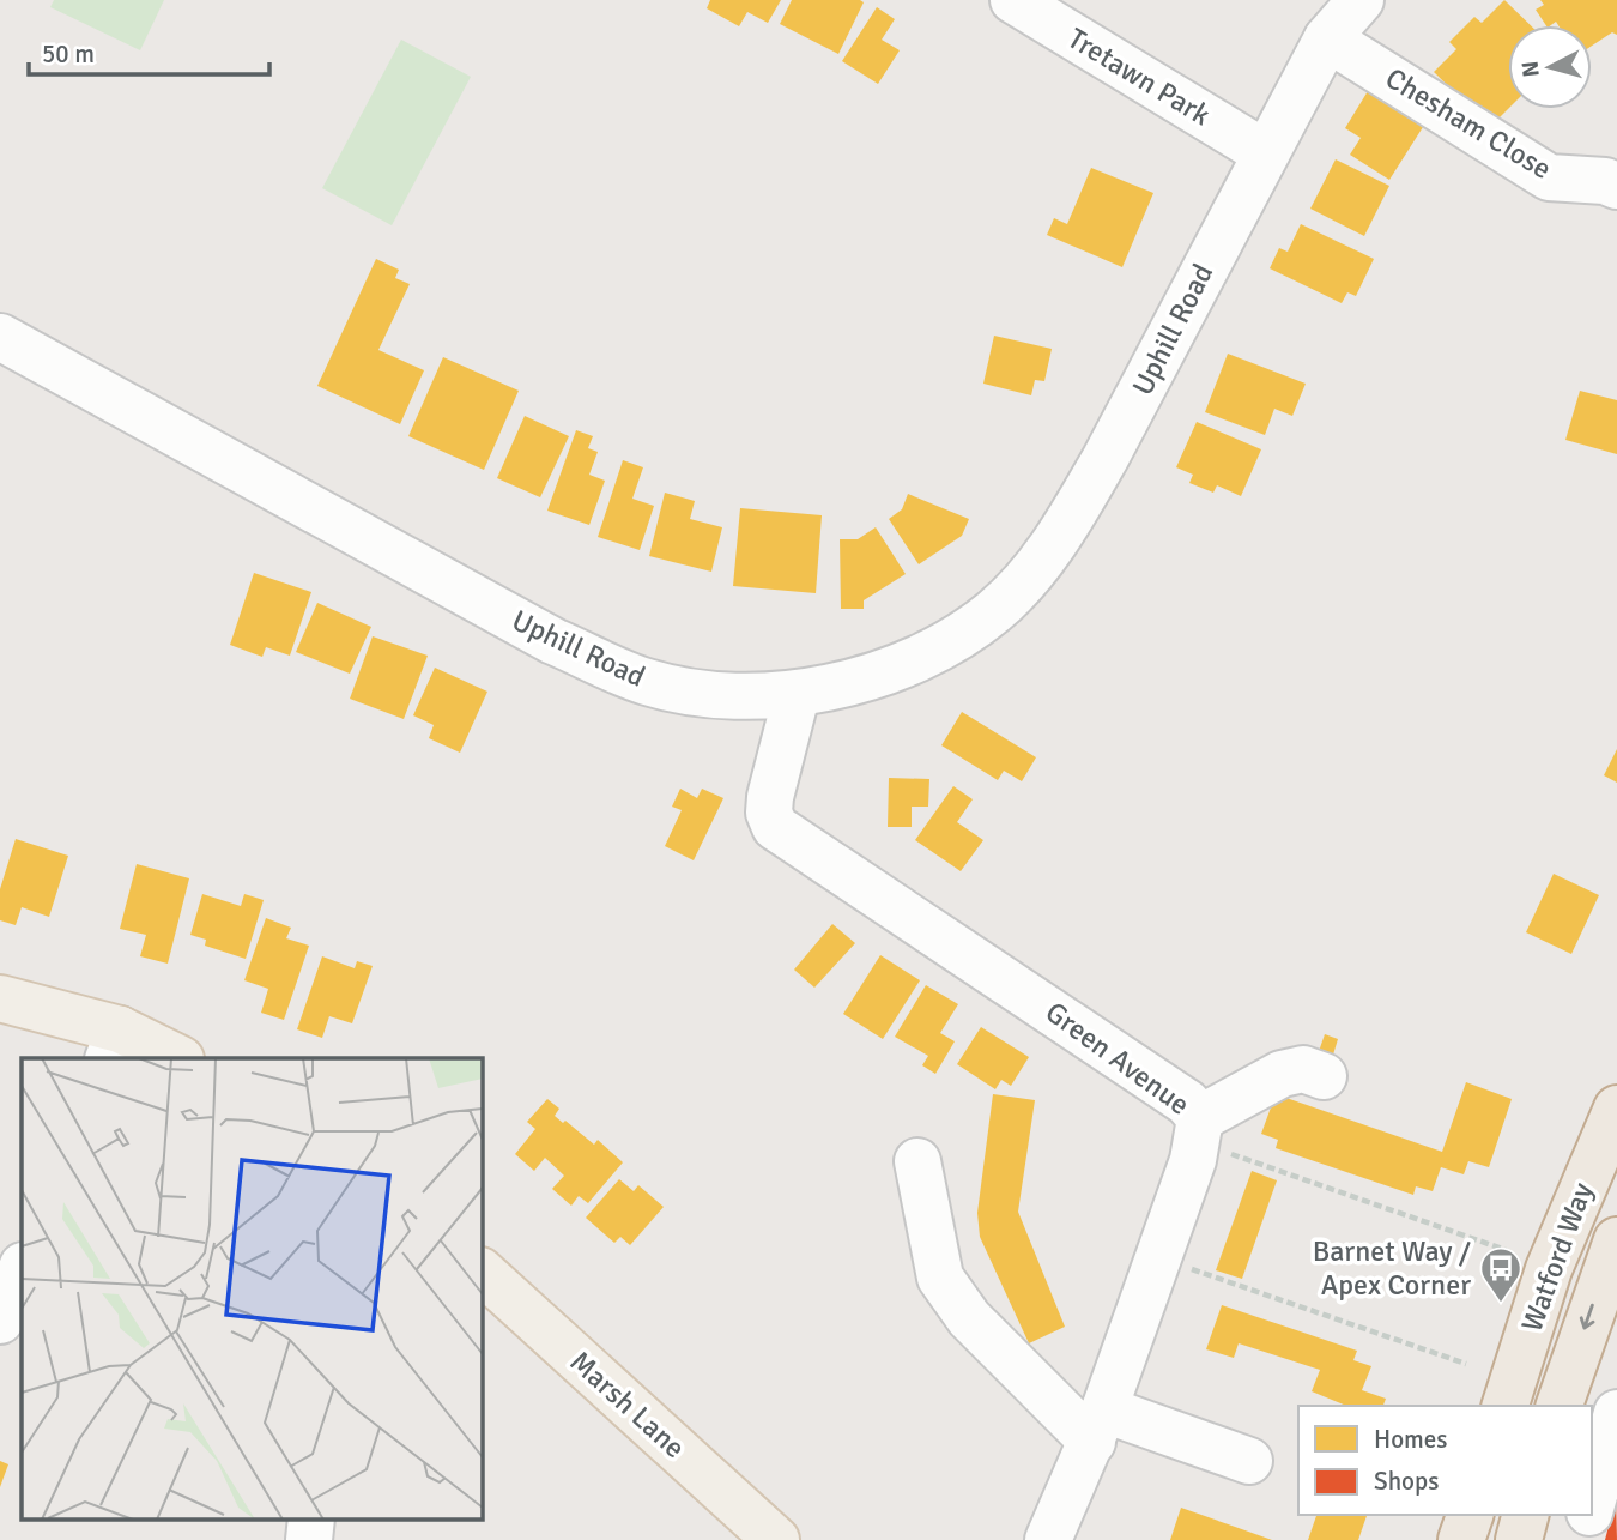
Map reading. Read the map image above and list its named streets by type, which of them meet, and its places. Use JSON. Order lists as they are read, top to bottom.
{
  "streets": {
    "highway": ["Watford Way"],
    "main road": ["Marsh Lane"],
    "street": [
      "Tretawn Park",
      "Chesham Close",
      "Uphill Road",
      "Green Avenue"
    ]
  },
  "crossings": [
    ["Tretawn Park", "Uphill Road"],
    ["Chesham Close", "Uphill Road"],
    ["Uphill Road", "Green Avenue"]
  ],
  "places": {
    "bus stop": ["Barnet Way / Apex Corner"]
  },
  "legend": ["Homes", "Shops"],
  "scale_bar": "50 m",
  "north": "left"
}
